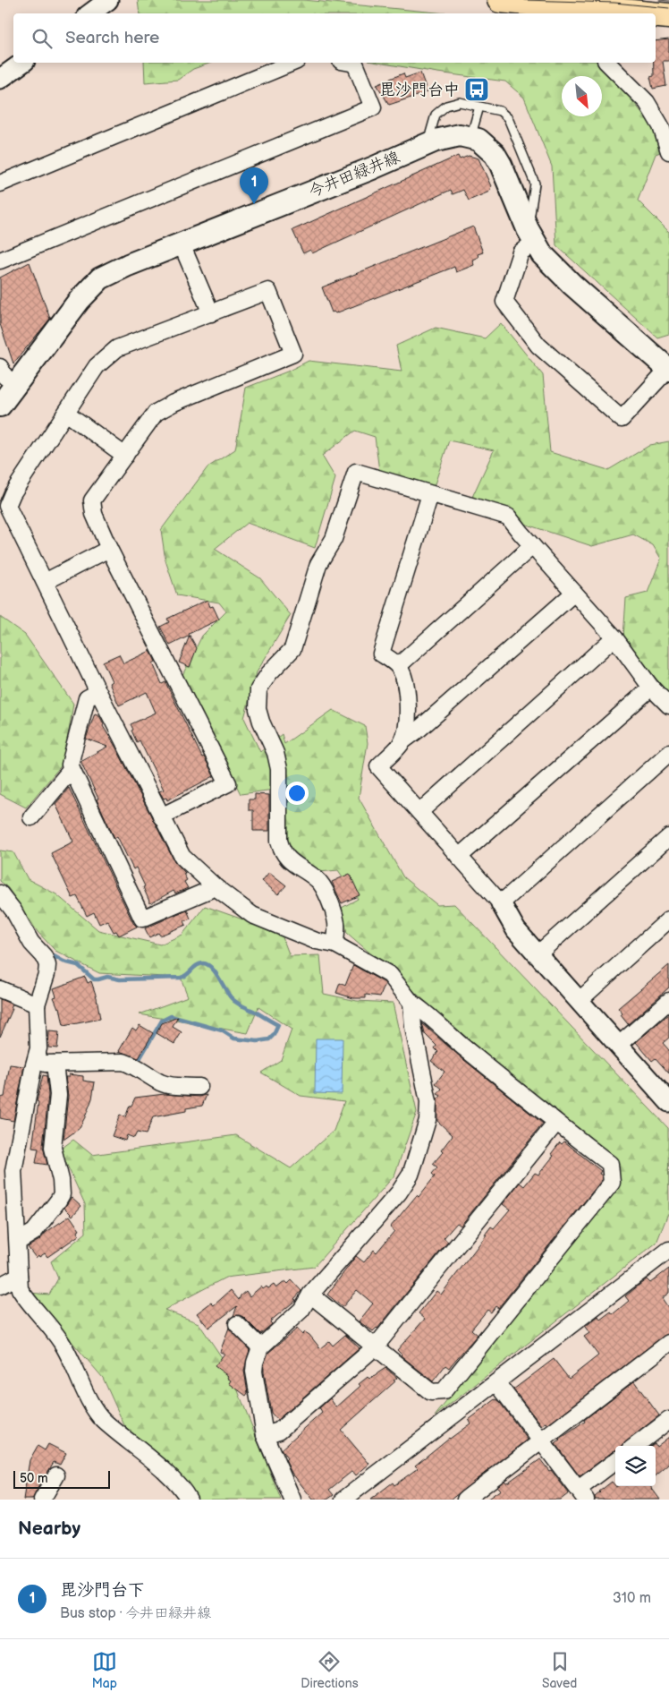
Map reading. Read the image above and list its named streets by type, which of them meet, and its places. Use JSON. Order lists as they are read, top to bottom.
{
  "streets": {
    "main road": ["今井田緑井線"]
  },
  "places": {
    "bus stop": ["毘沙門台中"]
  },
  "scale_bar": "50 m",
  "north": "bottom right",
  "page": {
    "search": "Search here",
    "pins": "1",
    "scale": "50 m",
    "heading": "Nearby",
    "list": [
      {
        "mark": "1",
        "name": "毘沙門台下",
        "note": "Bus stop · 今井田緑井線",
        "value": "310 m"
      }
    ],
    "nav": ["Map", "Directions", "Saved"]
  }
}
